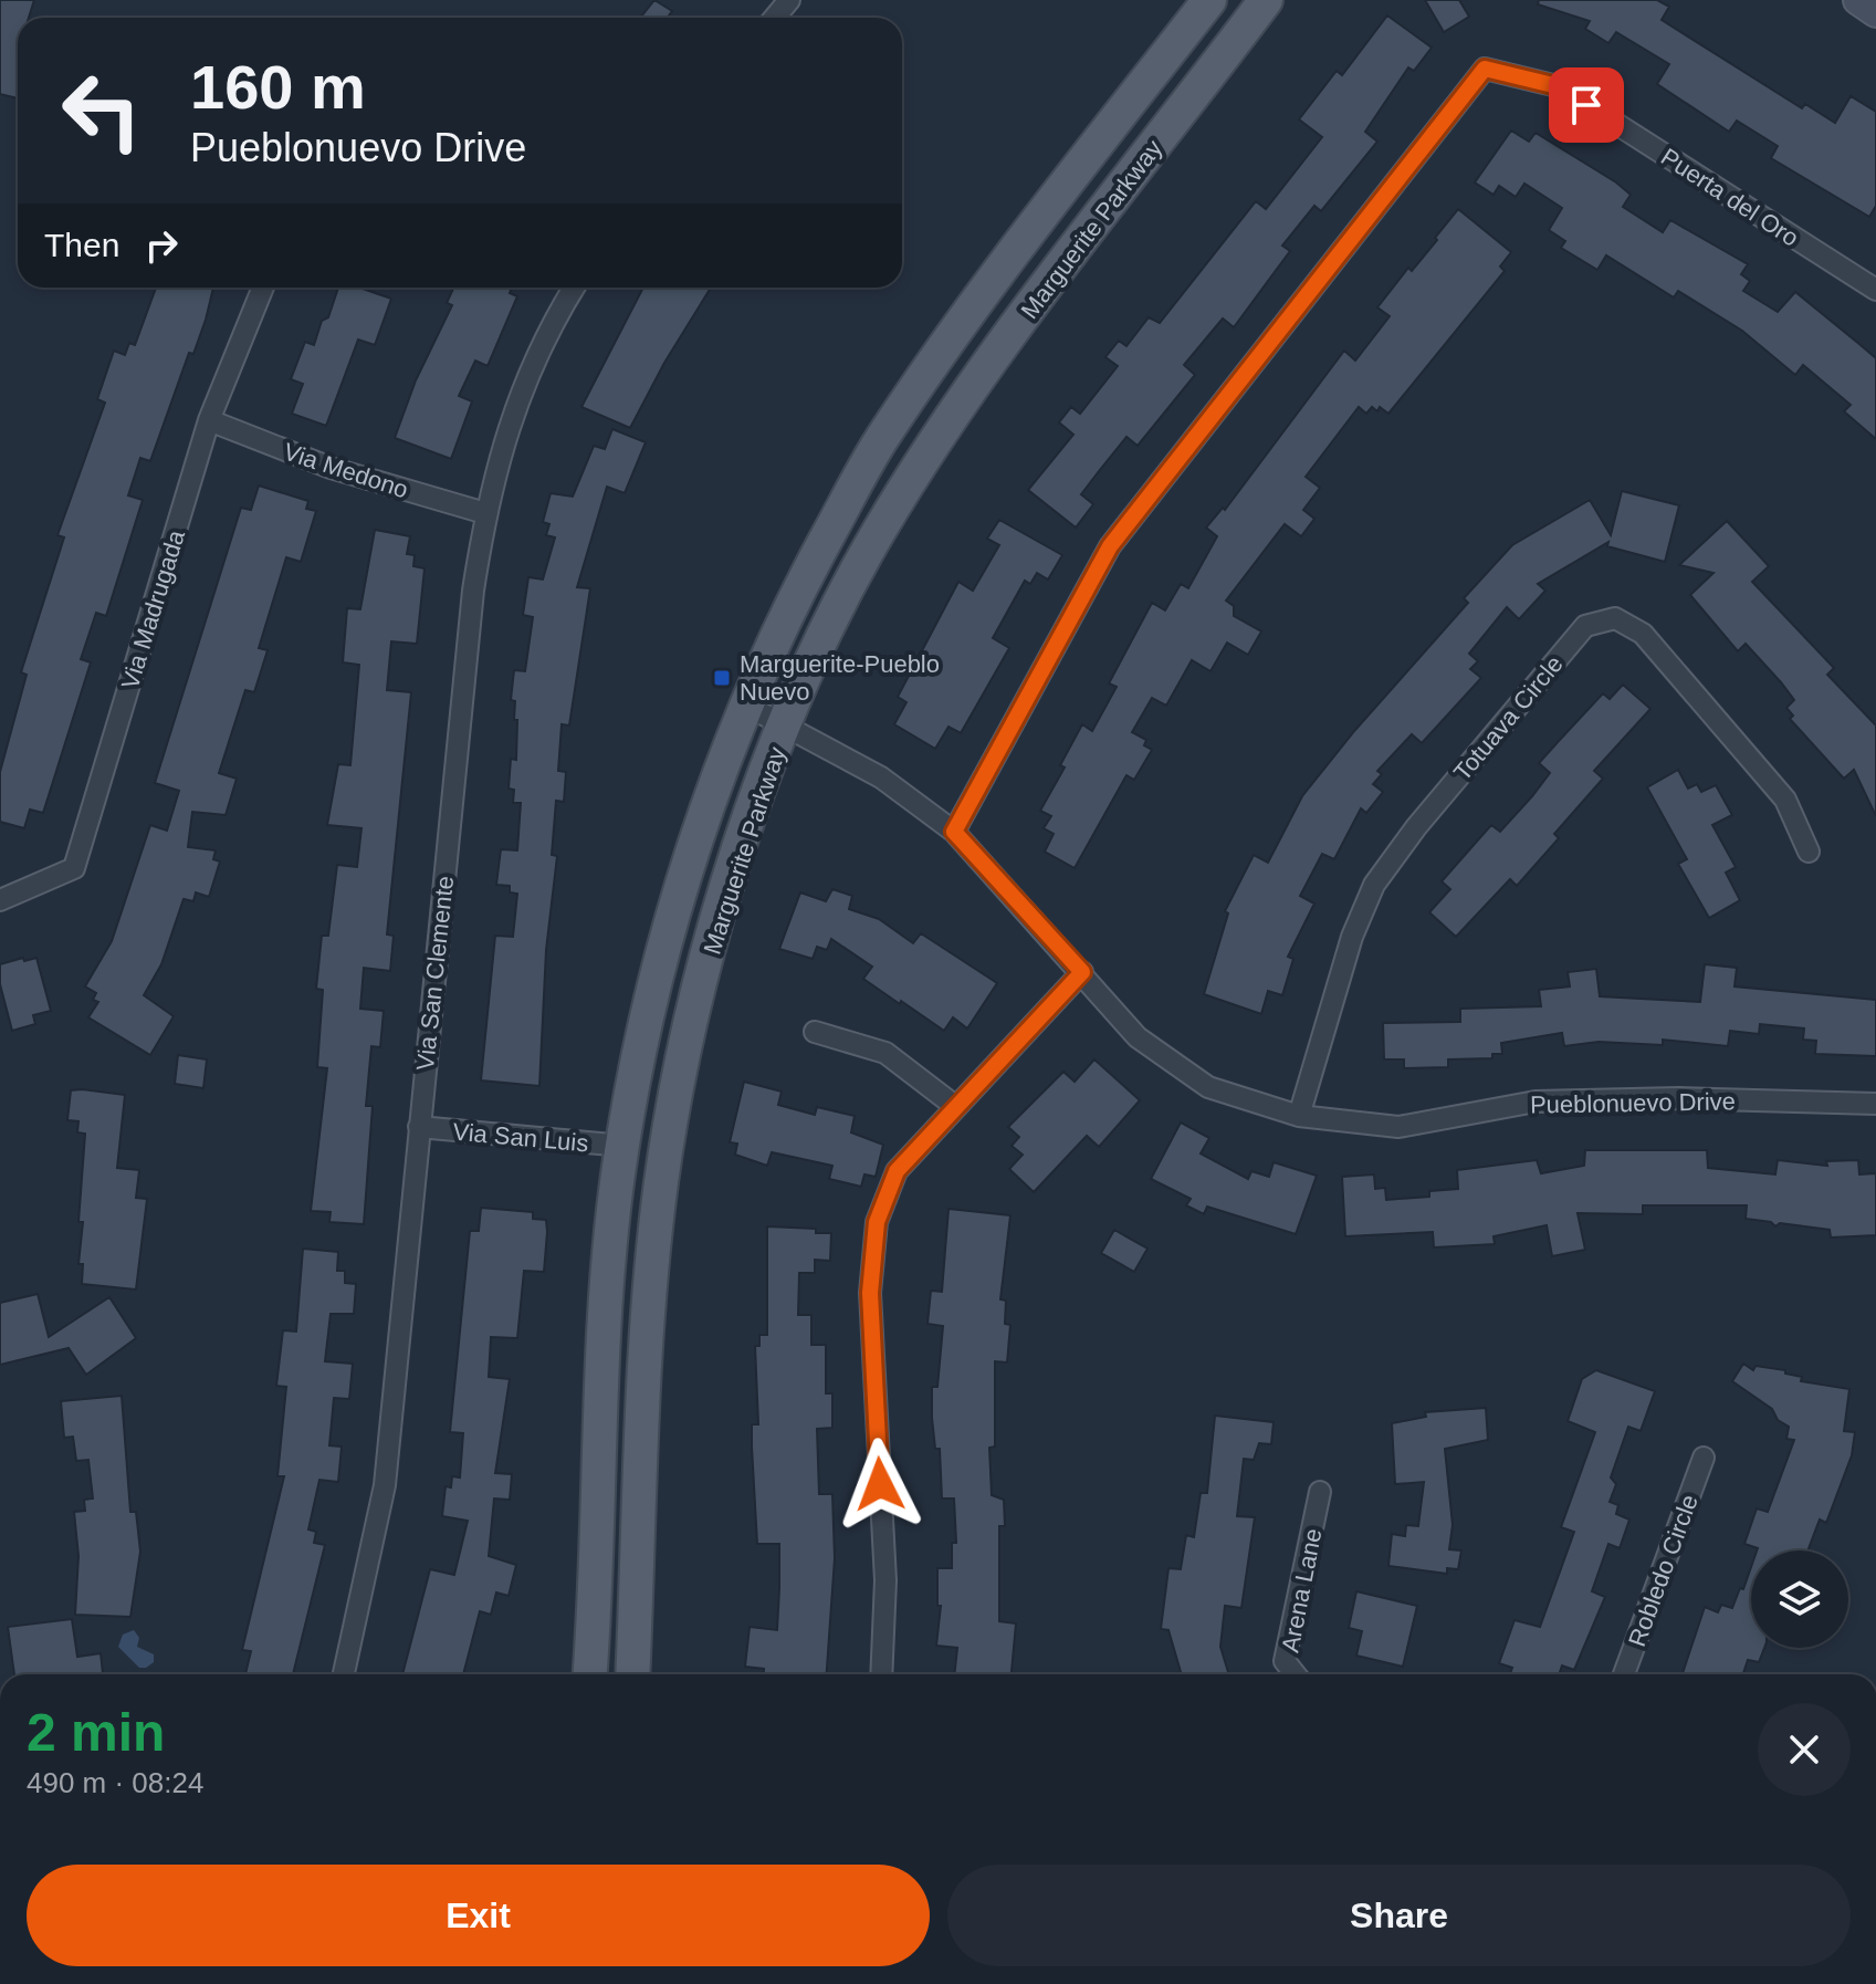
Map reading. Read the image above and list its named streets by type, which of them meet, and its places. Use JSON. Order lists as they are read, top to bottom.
{
  "streets": {
    "main road": ["Marguerite Parkway"],
    "street": [
      "Puerta del Oro",
      "Via Medono",
      "Via Madrugada",
      "Totuava Circle",
      "Via San Clemente",
      "Pueblonuevo Drive",
      "Via San Luis",
      "Robledo Circle",
      "Arena Lane"
    ]
  },
  "crossings": [
    ["Puerta del Oro", "Pueblonuevo Drive"],
    ["Marguerite Parkway", "Pueblonuevo Drive"],
    ["Marguerite Parkway", "Via San Luis"],
    ["Via Medono", "Via Madrugada"],
    ["Via Medono", "Via San Clemente"],
    ["Totuava Circle", "Pueblonuevo Drive"],
    ["Via San Clemente", "Via San Luis"]
  ],
  "places": {
    "transit": ["Marguerite-Pueblo Nuevo"]
  },
  "page": {
    "turn": ["160 m", "Pueblonuevo Drive"],
    "then": "Then",
    "heading": ["2 min", "490 m · 08:24"],
    "buttons": ["Exit", "Share"]
  }
}
